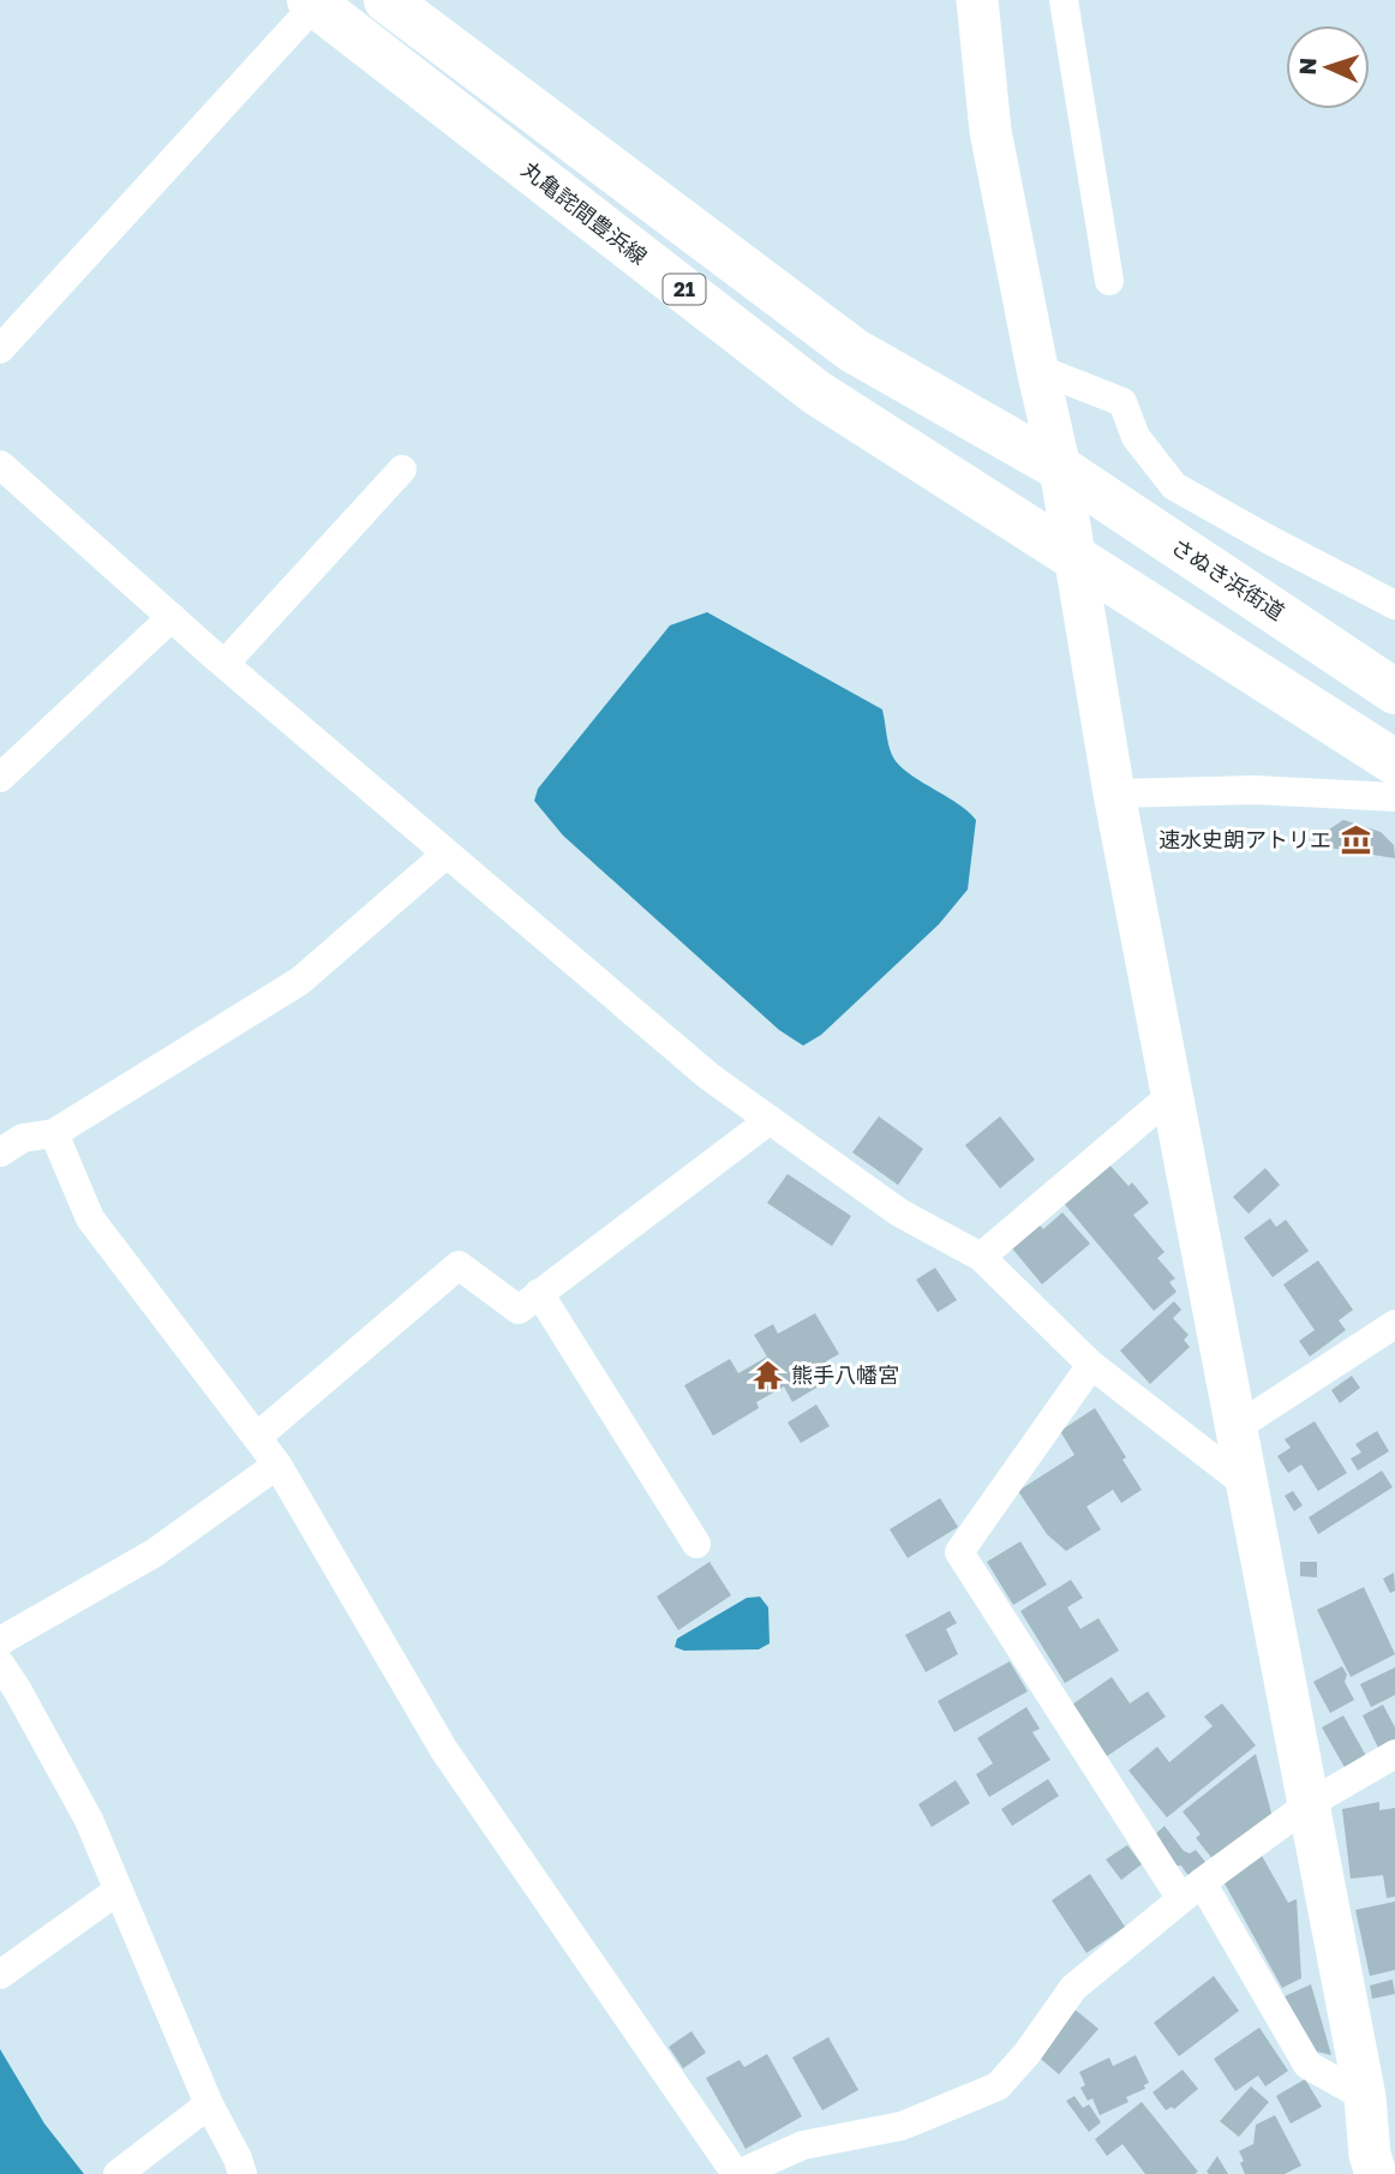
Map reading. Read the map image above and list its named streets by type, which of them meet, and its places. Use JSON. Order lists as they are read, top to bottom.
{
  "streets": {
    "main road": ["丸亀詫間豊浜線", "21", "さぬき浜街道"]
  },
  "crossings": [
    ["丸亀詫間豊浜線", "21"],
    ["21", "さぬき浜街道"]
  ],
  "places": {
    "museum": ["速水史朗アトリエ"],
    "temple": ["熊手八幡宮"]
  },
  "north": "left"
}
